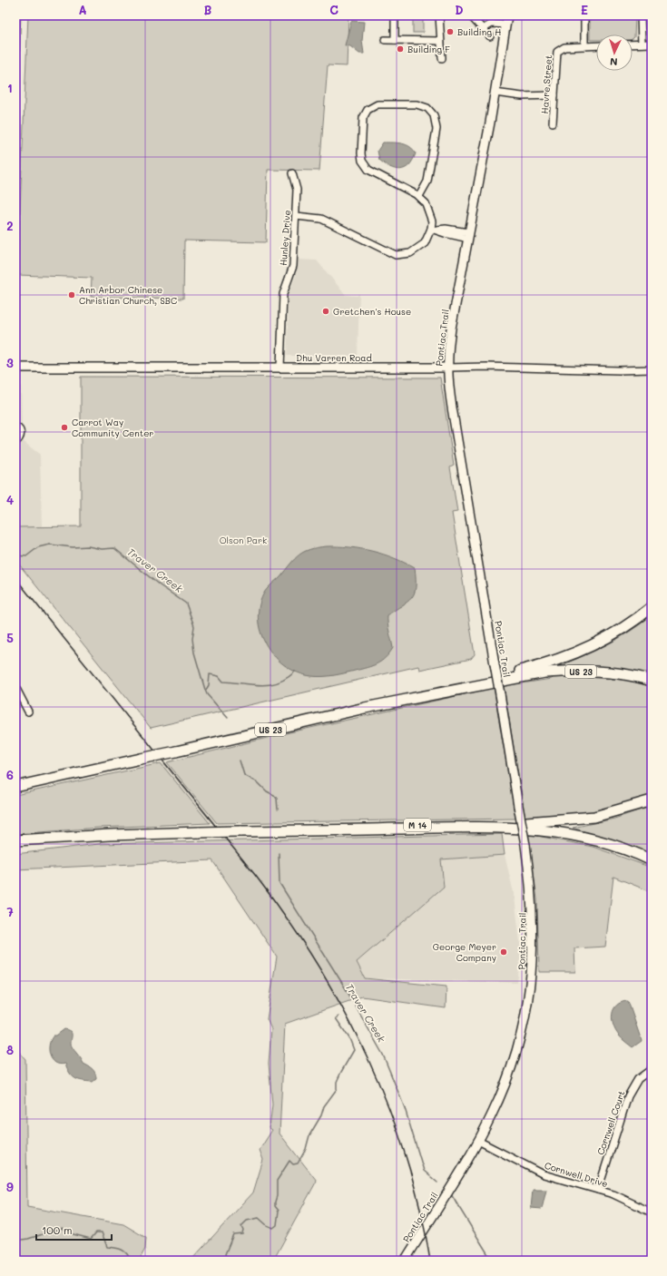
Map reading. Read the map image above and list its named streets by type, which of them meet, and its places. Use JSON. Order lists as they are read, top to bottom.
{
  "streets": {
    "highway": ["US 23", "M 14"],
    "main road": ["Pontiac Trail", "Dhu Varren Road"],
    "street": [
      "Havre Street",
      "Hunley Drive",
      "Cornwell Court",
      "Cornwell Drive"
    ]
  },
  "crossings": [
    ["Hunley Drive", "Dhu Varren Road"],
    ["Pontiac Trail", "Dhu Varren Road"],
    ["Pontiac Trail", "Cornwell Drive"],
    ["Cornwell Court", "Cornwell Drive"]
  ],
  "water": ["Traver Creek"],
  "parks": ["Olson Park"],
  "places": [
    "Building H",
    "Building F",
    "Ann Arbor Chinese Christian Church, SBC",
    "Gretchen's House",
    "Carrot Way Community Center",
    "George Meyer Company"
  ],
  "scale_bar": "100 m",
  "north": "bottom",
  "grid": {
    "columns": [
      "A",
      "B",
      "C",
      "D",
      "E"
    ],
    "rows": [
      "1",
      "2",
      "3",
      "4",
      "5",
      "6",
      "7",
      "8",
      "9"
    ]
  }
}
